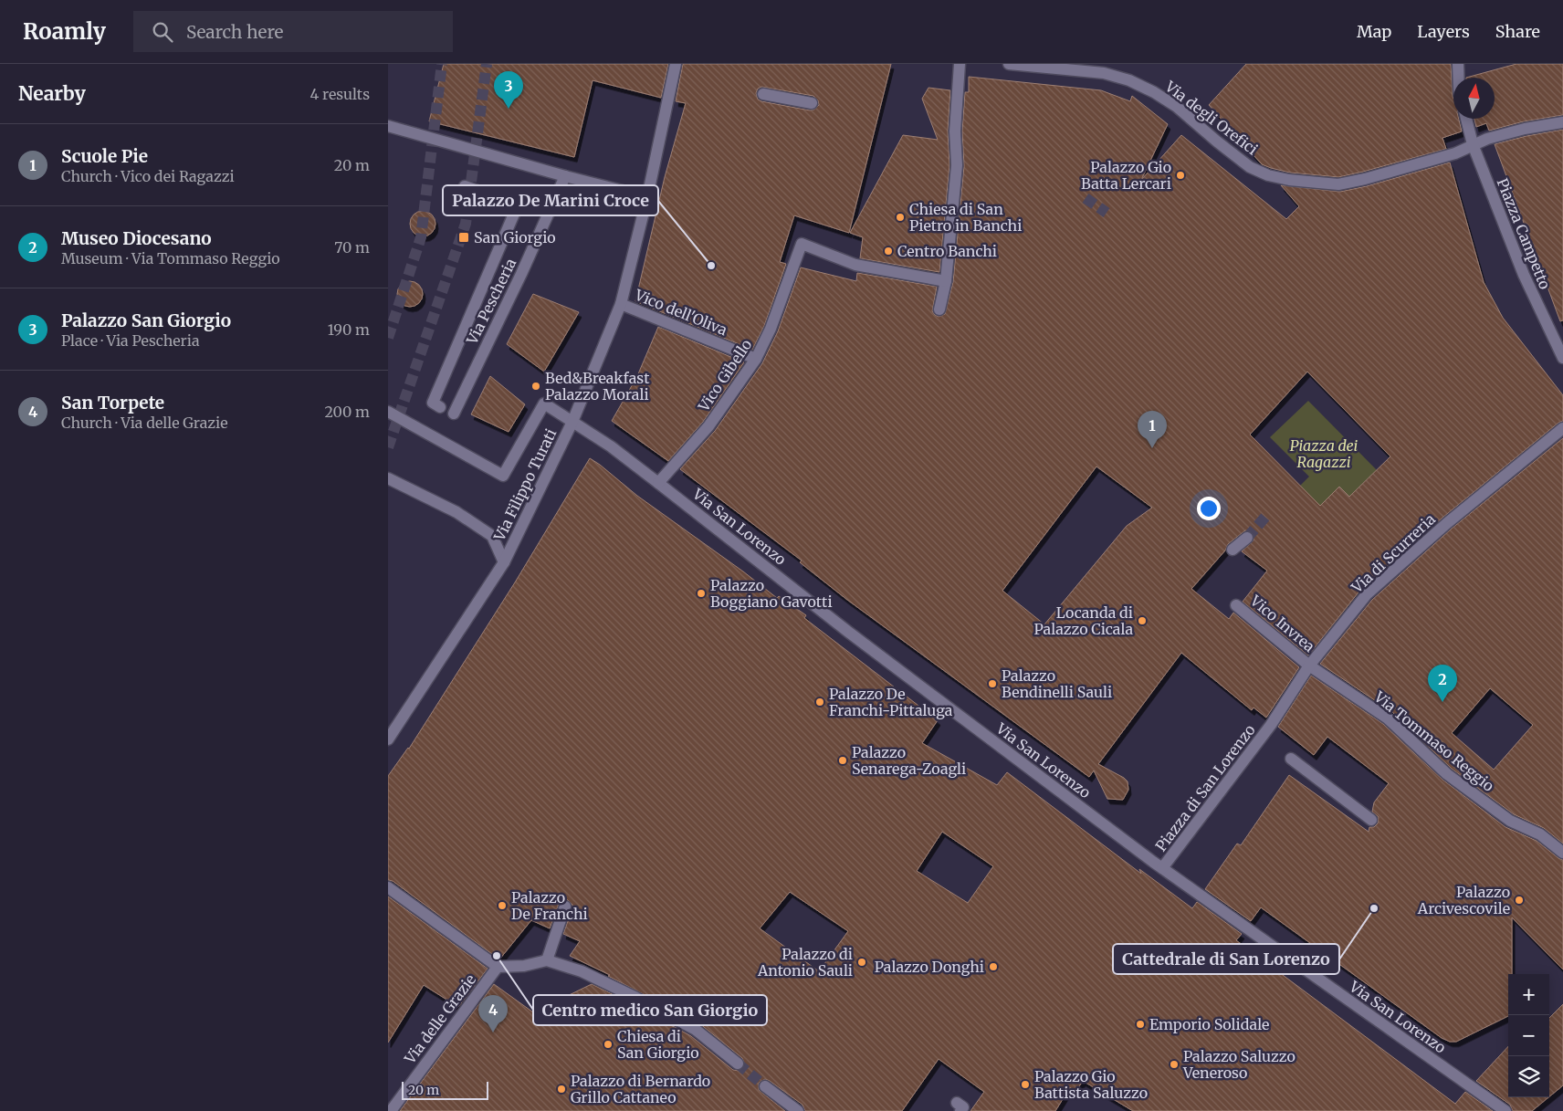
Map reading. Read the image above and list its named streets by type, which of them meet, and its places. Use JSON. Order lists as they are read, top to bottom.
{
  "streets": {
    "street": [
      "Via degli Orefici",
      "Piazza Campetto",
      "Via Pescheria",
      "Vico dell'Oliva",
      "Vico Gibello",
      "Via Filippo Turati",
      "Via San Lorenzo",
      "Via di Scurreria",
      "Vico Invrea",
      "Via Tommaso Reggio",
      "Piazza di San Lorenzo",
      "Via delle Grazie"
    ]
  },
  "crossings": [
    ["Via degli Orefici", "Piazza Campetto"],
    ["Vico dell'Oliva", "Vico Gibello"],
    ["Vico Gibello", "Via San Lorenzo"],
    ["Via Filippo Turati", "Via San Lorenzo"],
    ["Via San Lorenzo", "Piazza di San Lorenzo"],
    ["Via di Scurreria", "Vico Invrea"],
    ["Via di Scurreria", "Via Tommaso Reggio"],
    ["Via di Scurreria", "Piazza di San Lorenzo"],
    ["Vico Invrea", "Via Tommaso Reggio"]
  ],
  "parks": ["Piazza dei Ragazzi"],
  "places": {
    "other": [
      "Palazzo Gio Batta Lercari",
      "Chiesa di San Pietro in Banchi",
      "Centro Banchi",
      "Palazzo De Marini Croce",
      "Bed&Breakfast Palazzo Morali",
      "Palazzo Boggiano Gavotti",
      "Locanda di Palazzo Cicala",
      "Palazzo Bendinelli Sauli",
      "Palazzo De Franchi-Pittaluga",
      "Palazzo Senarega-Zoagli",
      "Palazzo Arcivescovile",
      "Palazzo De Franchi",
      "Cattedrale di San Lorenzo",
      "Centro medico San Giorgio",
      "Palazzo di Antonio Sauli",
      "Palazzo Donghi",
      "Emporio Solidale",
      "Chiesa di San Giorgio",
      "Palazzo Saluzzo Veneroso",
      "Palazzo Gio Battista Saluzzo",
      "Palazzo di Bernardo Grillo Cattaneo"
    ],
    "transit": ["San Giorgio"]
  },
  "scale_bar": "20 m",
  "north": "top",
  "page": {
    "header": "Roamly",
    "search": "Search here",
    "nav": ["Map", "Layers", "Share"],
    "heading": ["Nearby", "4 results"],
    "pins": [
      "3",
      "1",
      "2",
      "4"
    ],
    "list": [
      {
        "mark": "1",
        "name": "Scuole Pie",
        "note": "Church · Vico dei Ragazzi",
        "value": "20 m"
      },
      {
        "mark": "2",
        "name": "Museo Diocesano",
        "note": "Museum · Via Tommaso Reggio",
        "value": "70 m"
      },
      {
        "mark": "3",
        "name": "Palazzo San Giorgio",
        "note": "Place · Via Pescheria",
        "value": "190 m"
      },
      {
        "mark": "4",
        "name": "San Torpete",
        "note": "Church · Via delle Grazie",
        "value": "200 m"
      }
    ],
    "map_buttons": ["+", "−"],
    "scale": "20 m"
  }
}
